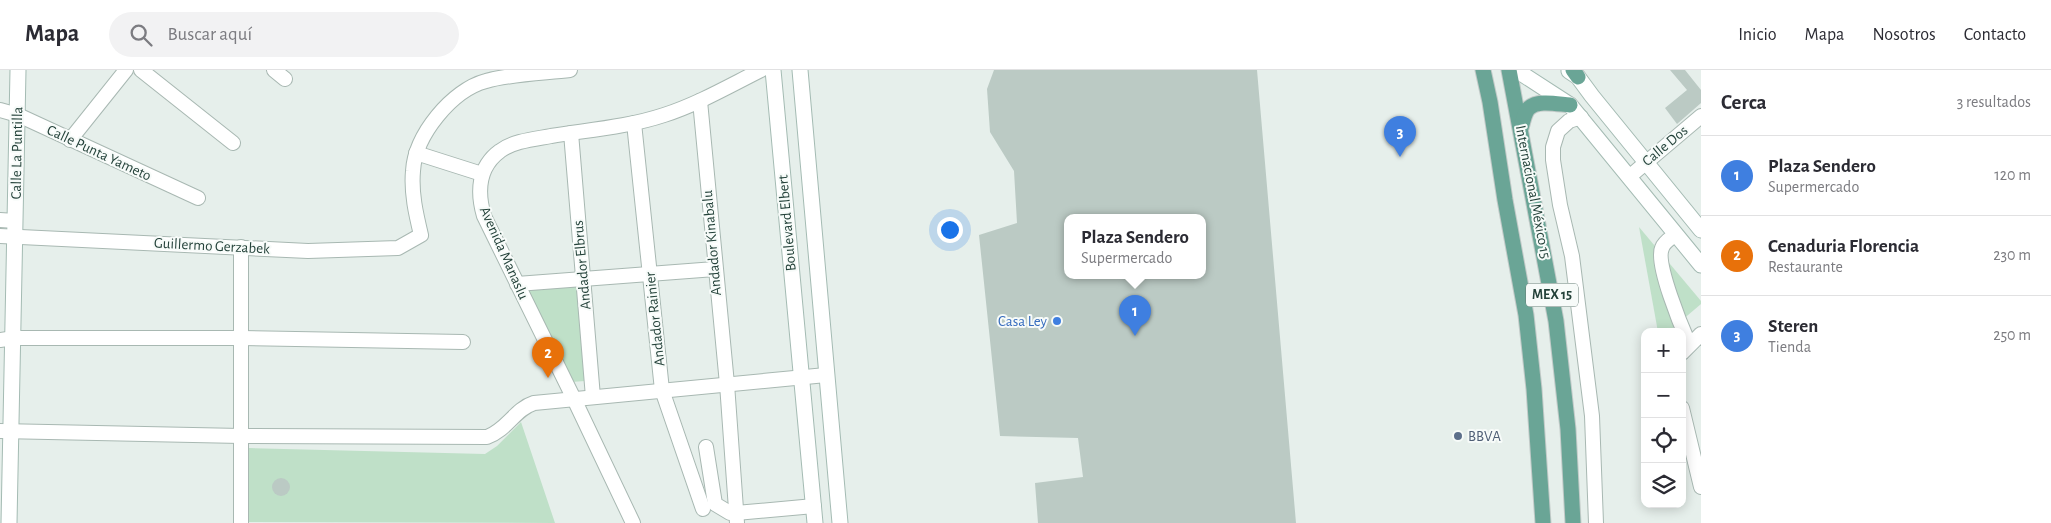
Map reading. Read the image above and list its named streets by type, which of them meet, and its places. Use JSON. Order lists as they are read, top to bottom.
{
  "streets": {
    "main road": ["Internacional México 15", "MEX 15"],
    "street": [
      "Calle Dos",
      "Calle La Puntilla",
      "Calle Punta Yameto",
      "Boulevard Elbert",
      "Andador Kinabalu",
      "Guillermo Gerzabek",
      "Avenida Manaslu",
      "Andador Elbrus",
      "Andador Rainier"
    ]
  },
  "crossings": [
    ["Calle La Puntilla", "Calle Punta Yameto"],
    ["Calle La Puntilla", "Guillermo Gerzabek"]
  ],
  "places": ["Casa Ley", "BBVA"],
  "page": {
    "header": "Mapa",
    "search": "Buscar aquí",
    "nav": [
      "Inicio",
      "Mapa",
      "Nosotros",
      "Contacto"
    ],
    "heading": ["Cerca", "3 resultados"],
    "pins": ["3", "1", "2"],
    "list": [
      {
        "mark": "1",
        "name": "Plaza Sendero",
        "note": "Supermercado",
        "value": "120 m"
      },
      {
        "mark": "2",
        "name": "Cenaduria Florencia",
        "note": "Restaurante",
        "value": "230 m"
      },
      {
        "mark": "3",
        "name": "Steren",
        "note": "Tienda",
        "value": "250 m"
      }
    ],
    "popup": ["Plaza Sendero", "Supermercado"],
    "map_buttons": ["+", "−"]
  }
}
